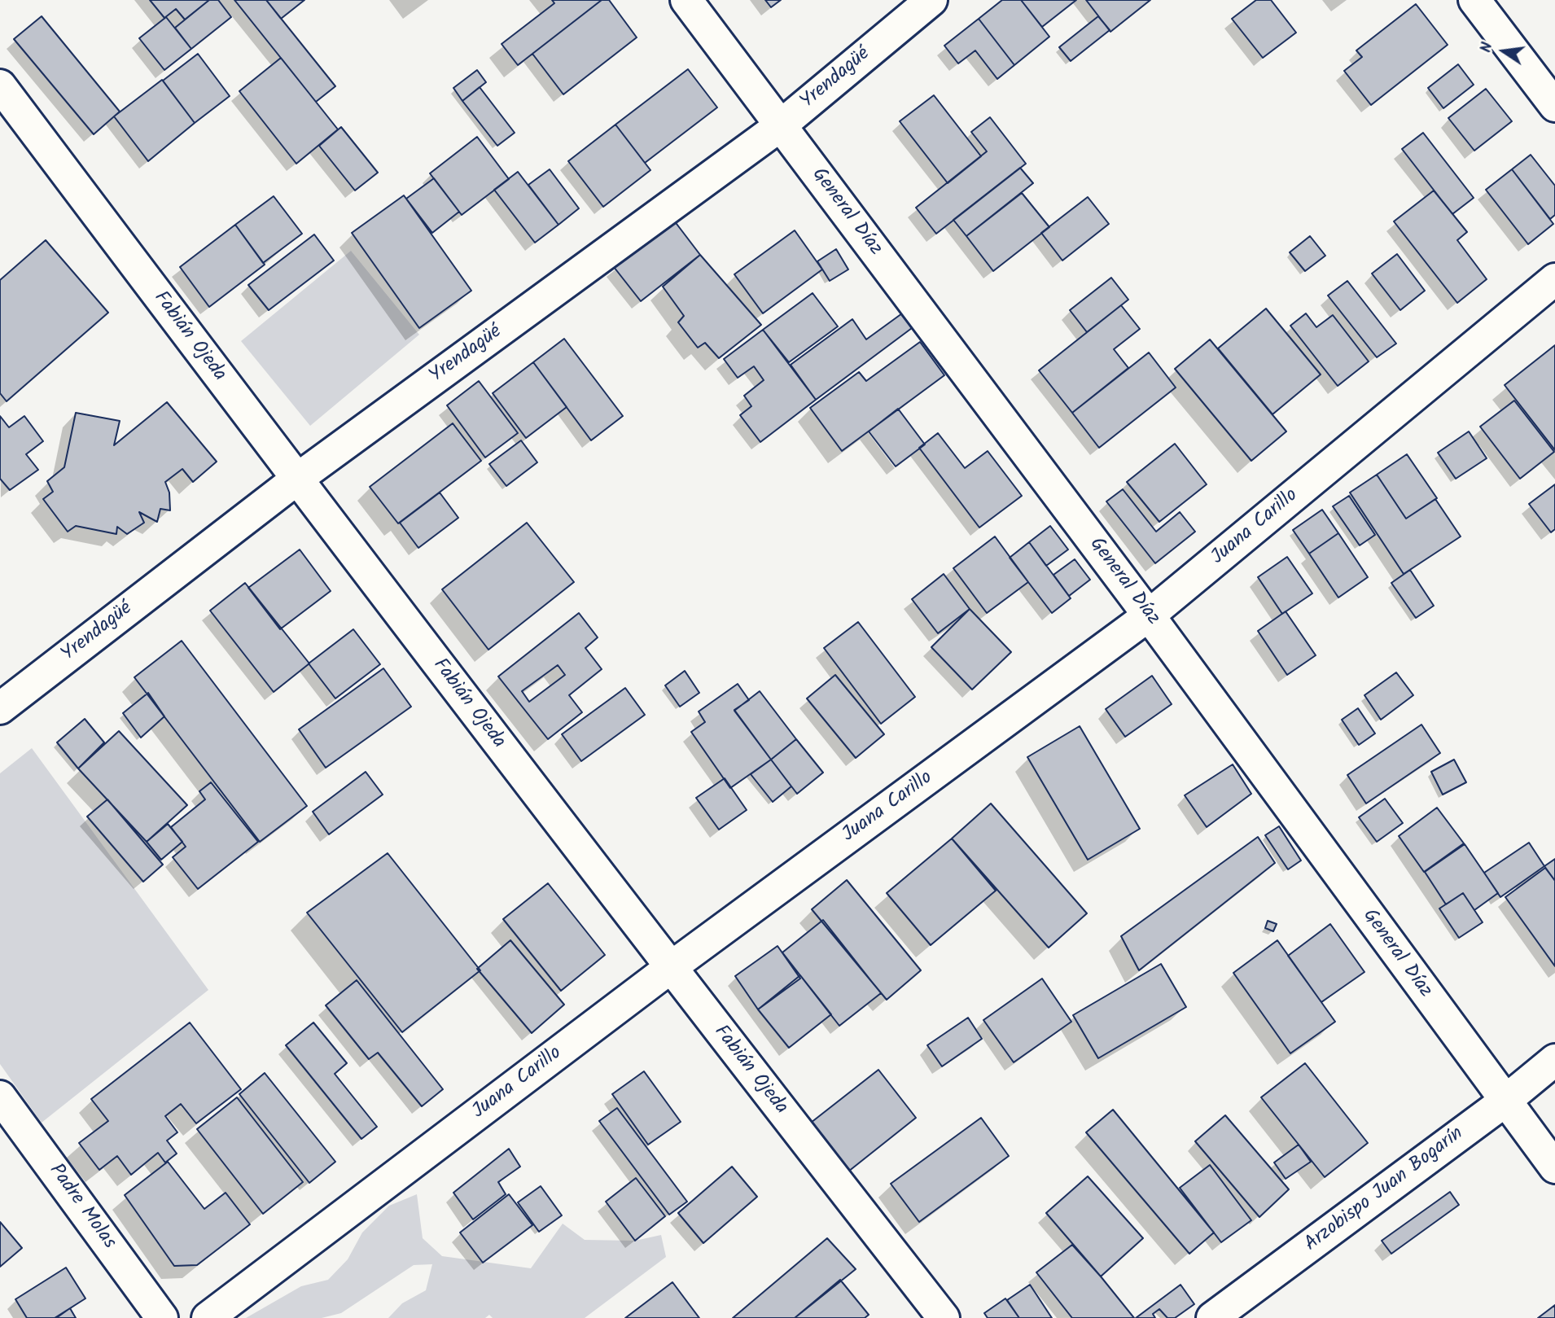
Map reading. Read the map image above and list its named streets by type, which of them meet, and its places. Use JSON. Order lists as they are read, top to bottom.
{
  "streets": {
    "street": [
      "Yrendagüé",
      "General Díaz",
      "Fabián Ojeda",
      "Juana Carillo",
      "Arzobispo Juan Bogarín",
      "Padre Molas"
    ]
  },
  "crossings": [
    ["Yrendagüé", "General Díaz"],
    ["Yrendagüé", "Fabián Ojeda"],
    ["General Díaz", "Juana Carillo"],
    ["General Díaz", "Arzobispo Juan Bogarín"],
    ["Fabián Ojeda", "Juana Carillo"]
  ],
  "north": "left"
}
